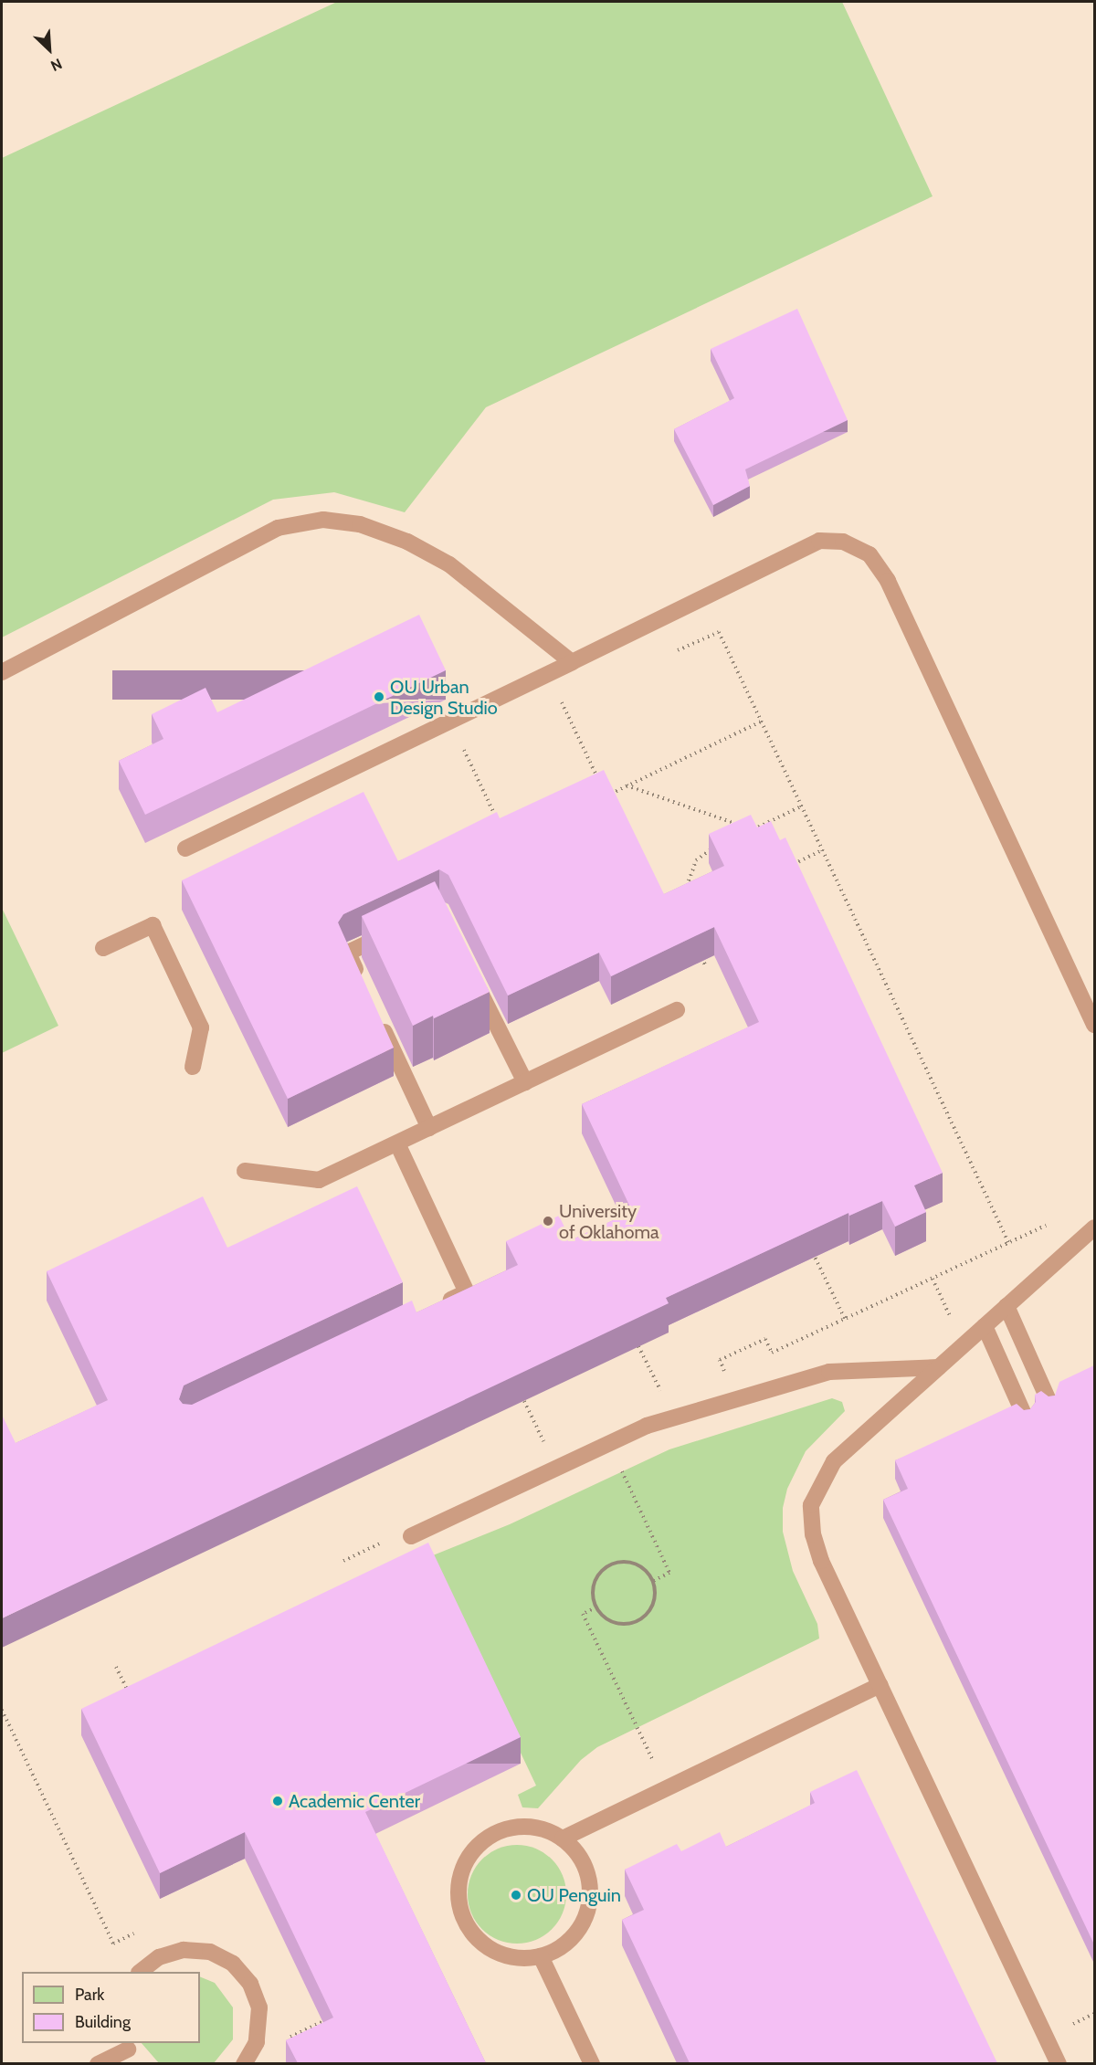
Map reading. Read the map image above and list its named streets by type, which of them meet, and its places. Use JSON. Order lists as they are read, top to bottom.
{
  "places": [
    "OU Urban Design Studio",
    "University of Oklahoma",
    "Academic Center",
    "OU Penguin"
  ],
  "legend": ["Park", "Building"],
  "north": "bottom right"
}
